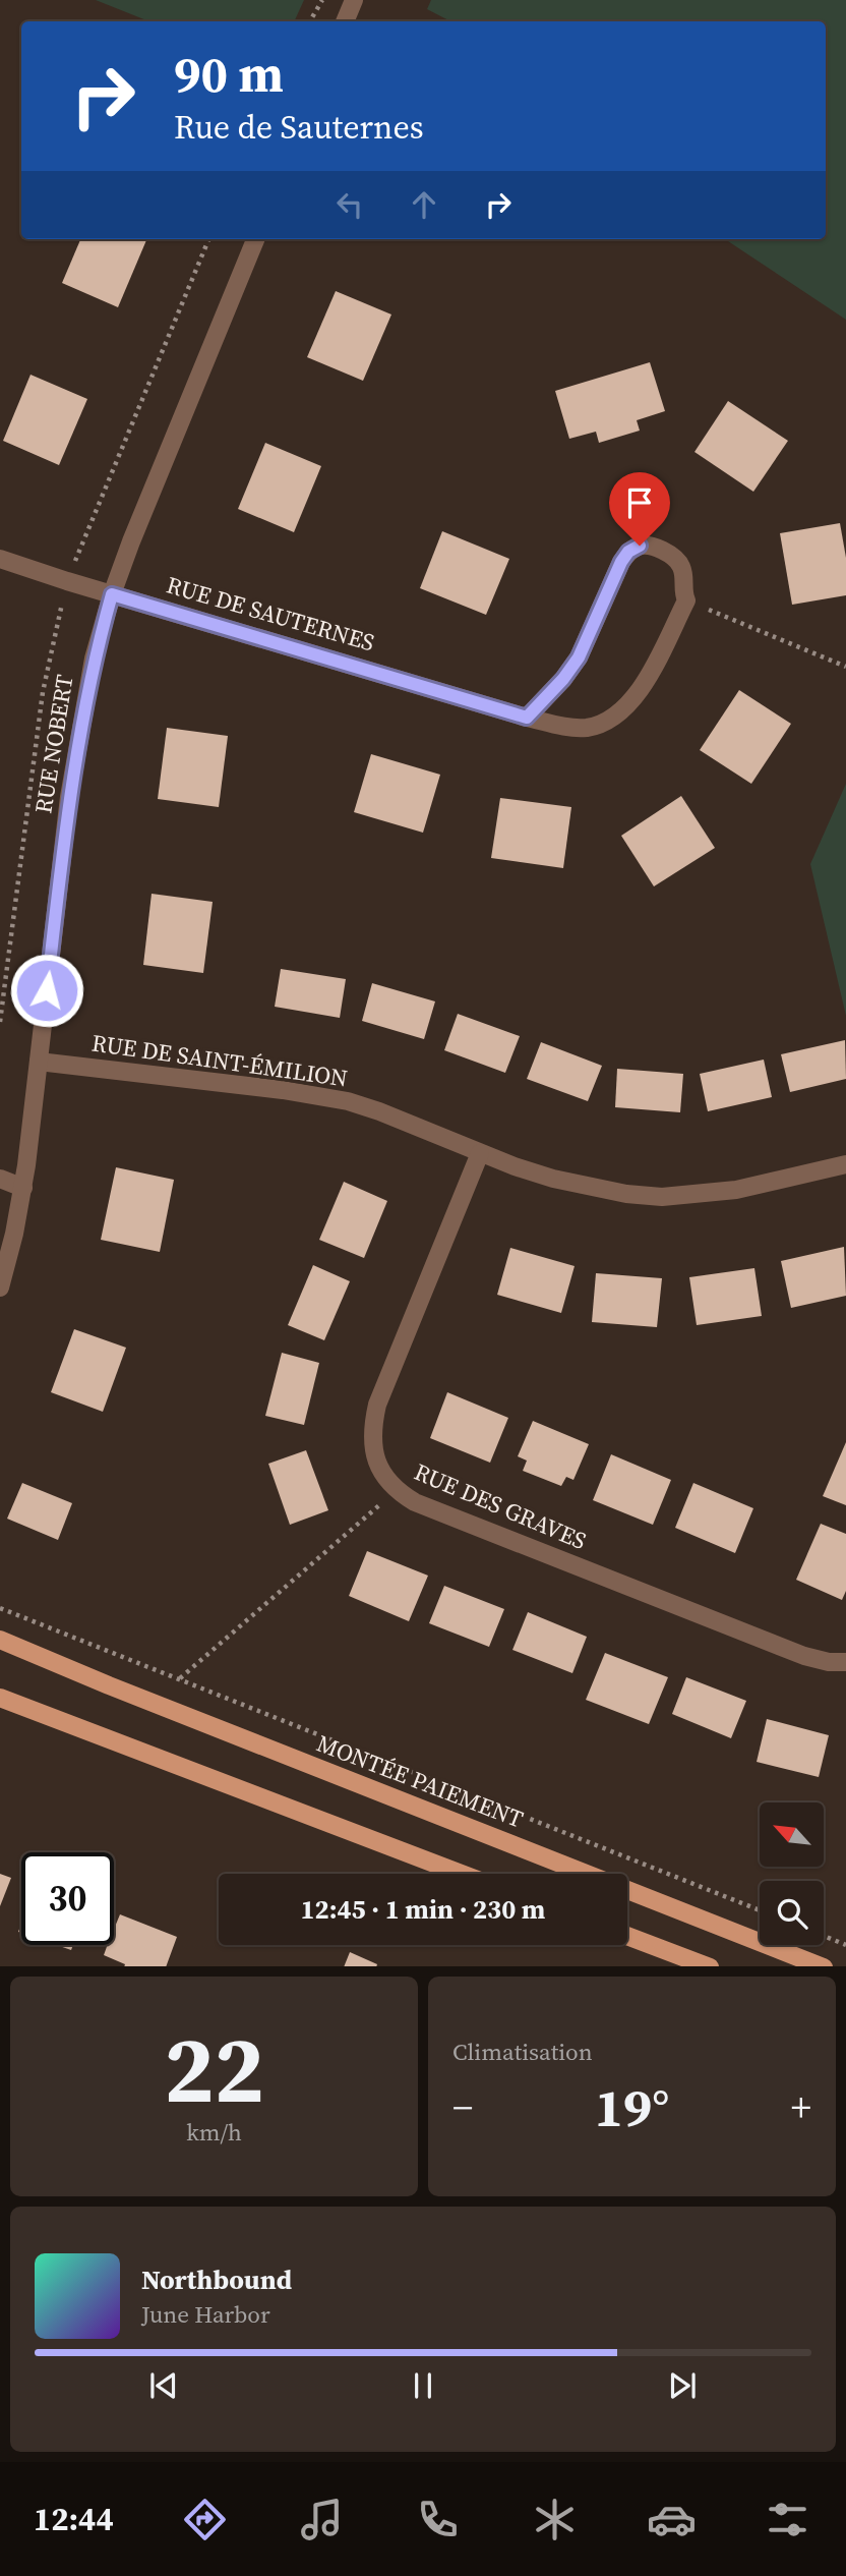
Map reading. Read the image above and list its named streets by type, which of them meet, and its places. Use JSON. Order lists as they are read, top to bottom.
{
  "streets": {
    "main road": ["MONTÉE PAIEMENT"],
    "street": [
      "RUE DE SAUTERNES",
      "RUE NOBERT",
      "RUE DE SAINT-ÉMILION",
      "RUE DES GRAVES"
    ]
  },
  "crossings": [
    ["RUE DE SAUTERNES", "RUE NOBERT"],
    ["RUE NOBERT", "RUE DE SAINT-ÉMILION"],
    ["RUE DE SAINT-ÉMILION", "RUE DES GRAVES"]
  ],
  "north": "top left",
  "page": {
    "turn": ["90 m", "Rue de Sauternes"],
    "limit": "30",
    "trip": "12:45 · 1 min · 230 m",
    "tile": [
      ["22", "km/h"],
      "Climatisation"
    ],
    "heat": ["−", "19°", "+"],
    "song": ["Northbound", "June Harbor"],
    "tabs": "12:44"
  }
}
